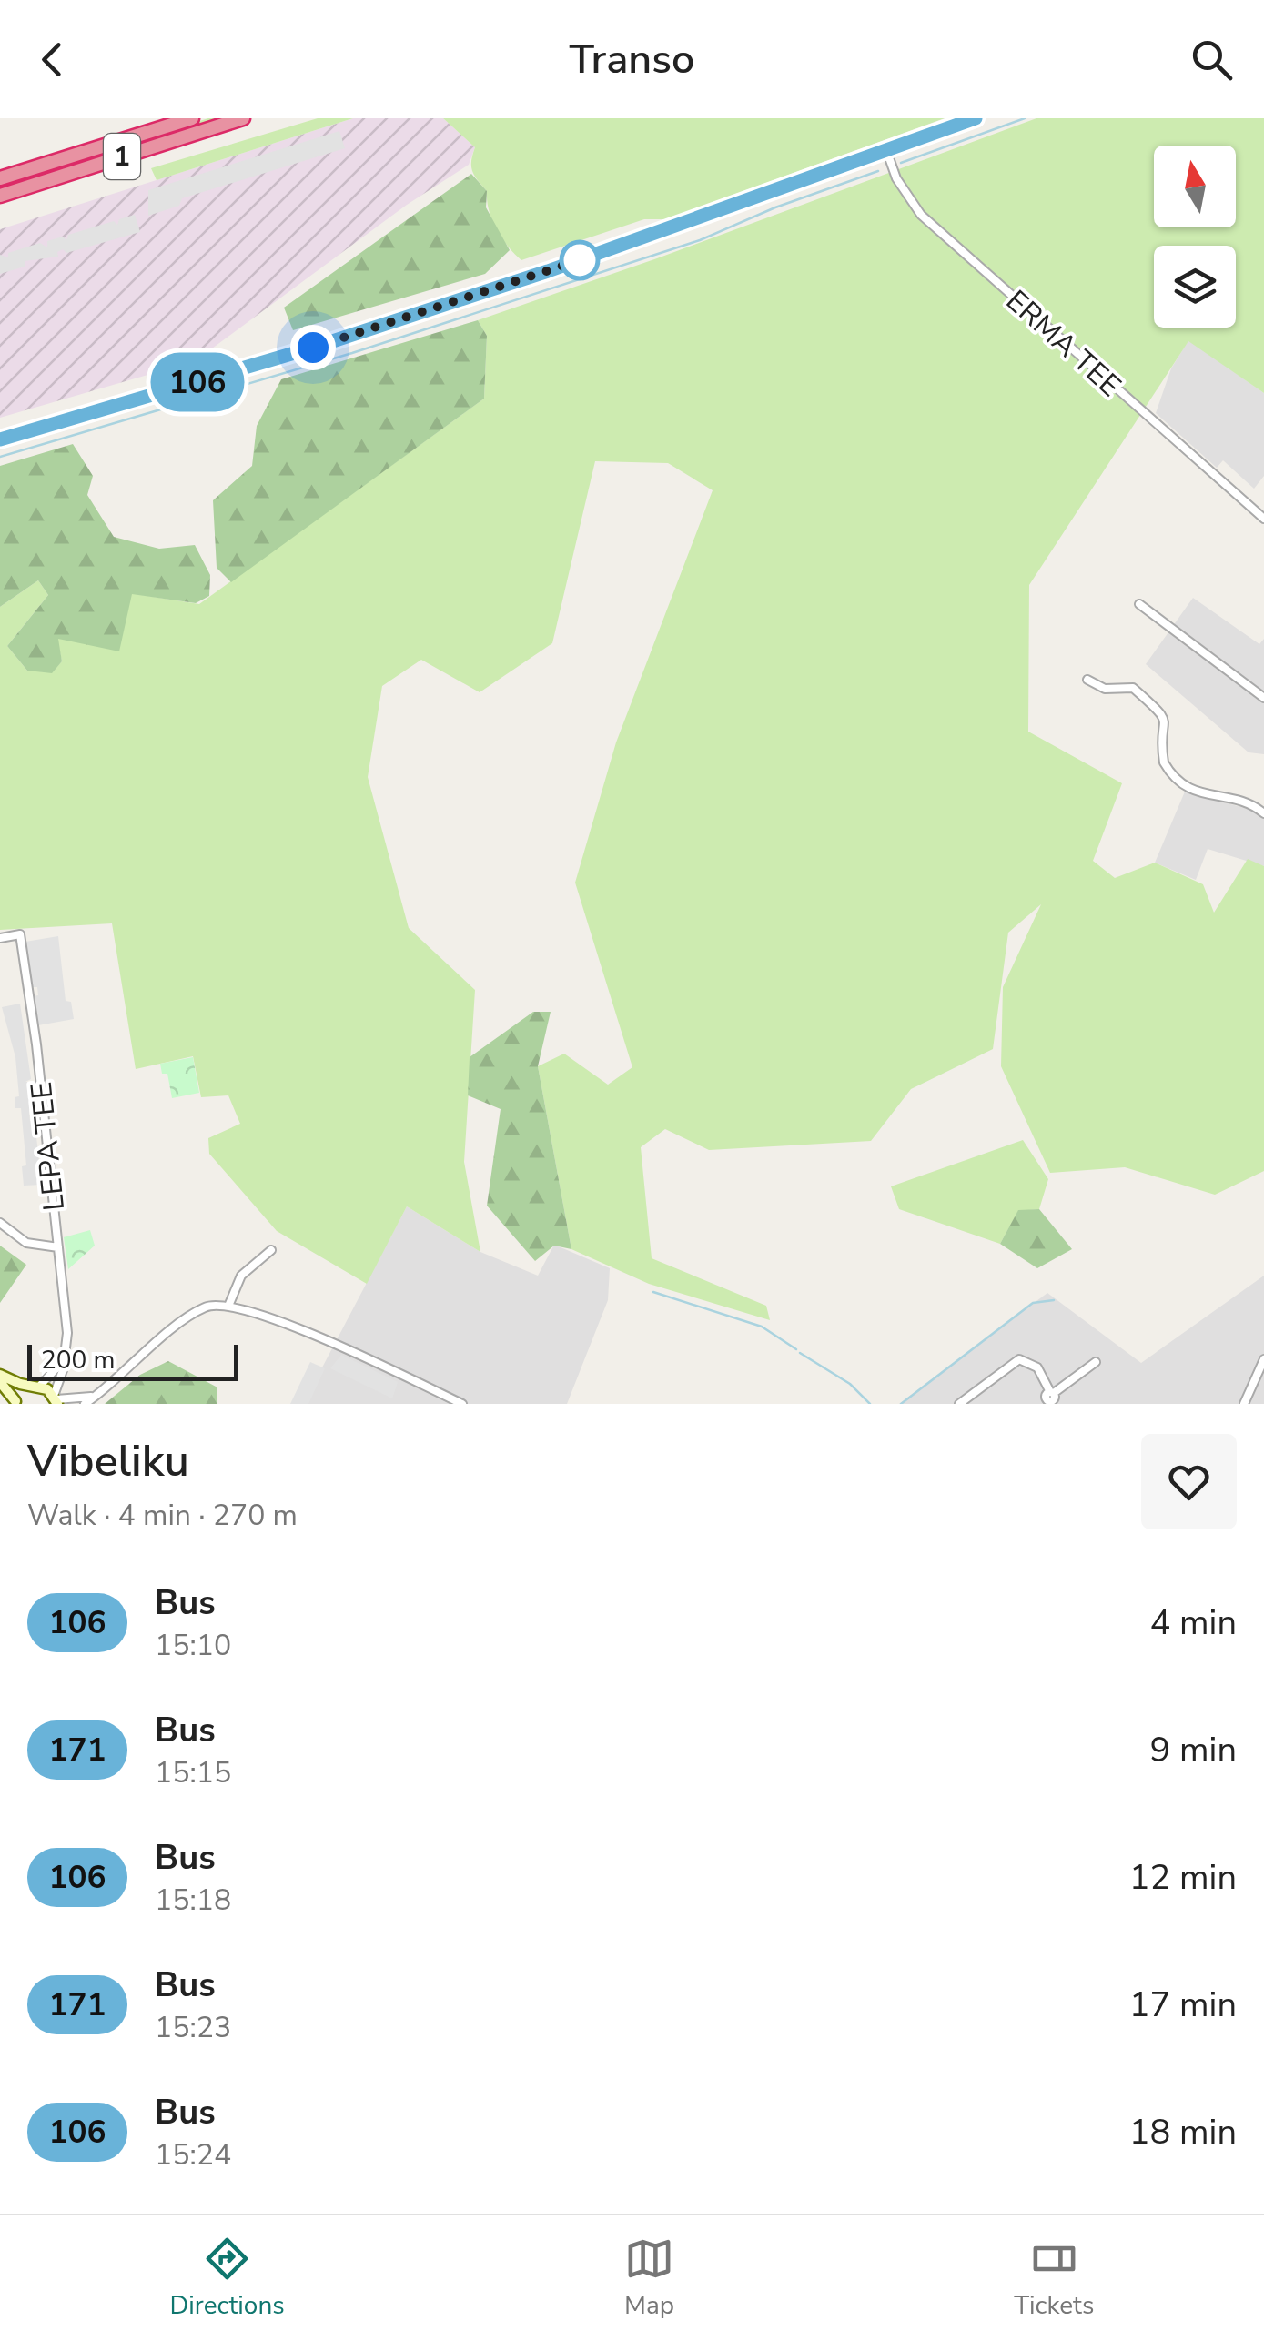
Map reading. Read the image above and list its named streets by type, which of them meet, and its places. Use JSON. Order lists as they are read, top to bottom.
{
  "streets": {
    "highway": ["1"],
    "street": ["ERMA TEE", "LEPA TEE"]
  },
  "lines": ["bus line 106"],
  "scale_bar": "200 m",
  "north": "top",
  "page": {
    "header": "Transo",
    "on_map": "106",
    "scale": "200 m",
    "heading": ["Vibeliku", "Walk · 4 min · 270 m"],
    "list": [
      {
        "mark": "106",
        "name": "Bus",
        "note": "15:10",
        "value": "4 min"
      },
      {
        "mark": "171",
        "name": "Bus",
        "note": "15:15",
        "value": "9 min"
      },
      {
        "mark": "106",
        "name": "Bus",
        "note": "15:18",
        "value": "12 min"
      },
      {
        "mark": "171",
        "name": "Bus",
        "note": "15:23",
        "value": "17 min"
      },
      {
        "mark": "106",
        "name": "Bus",
        "note": "15:24",
        "value": "18 min"
      }
    ],
    "tabs": ["Directions", "Map", "Tickets"]
  }
}
